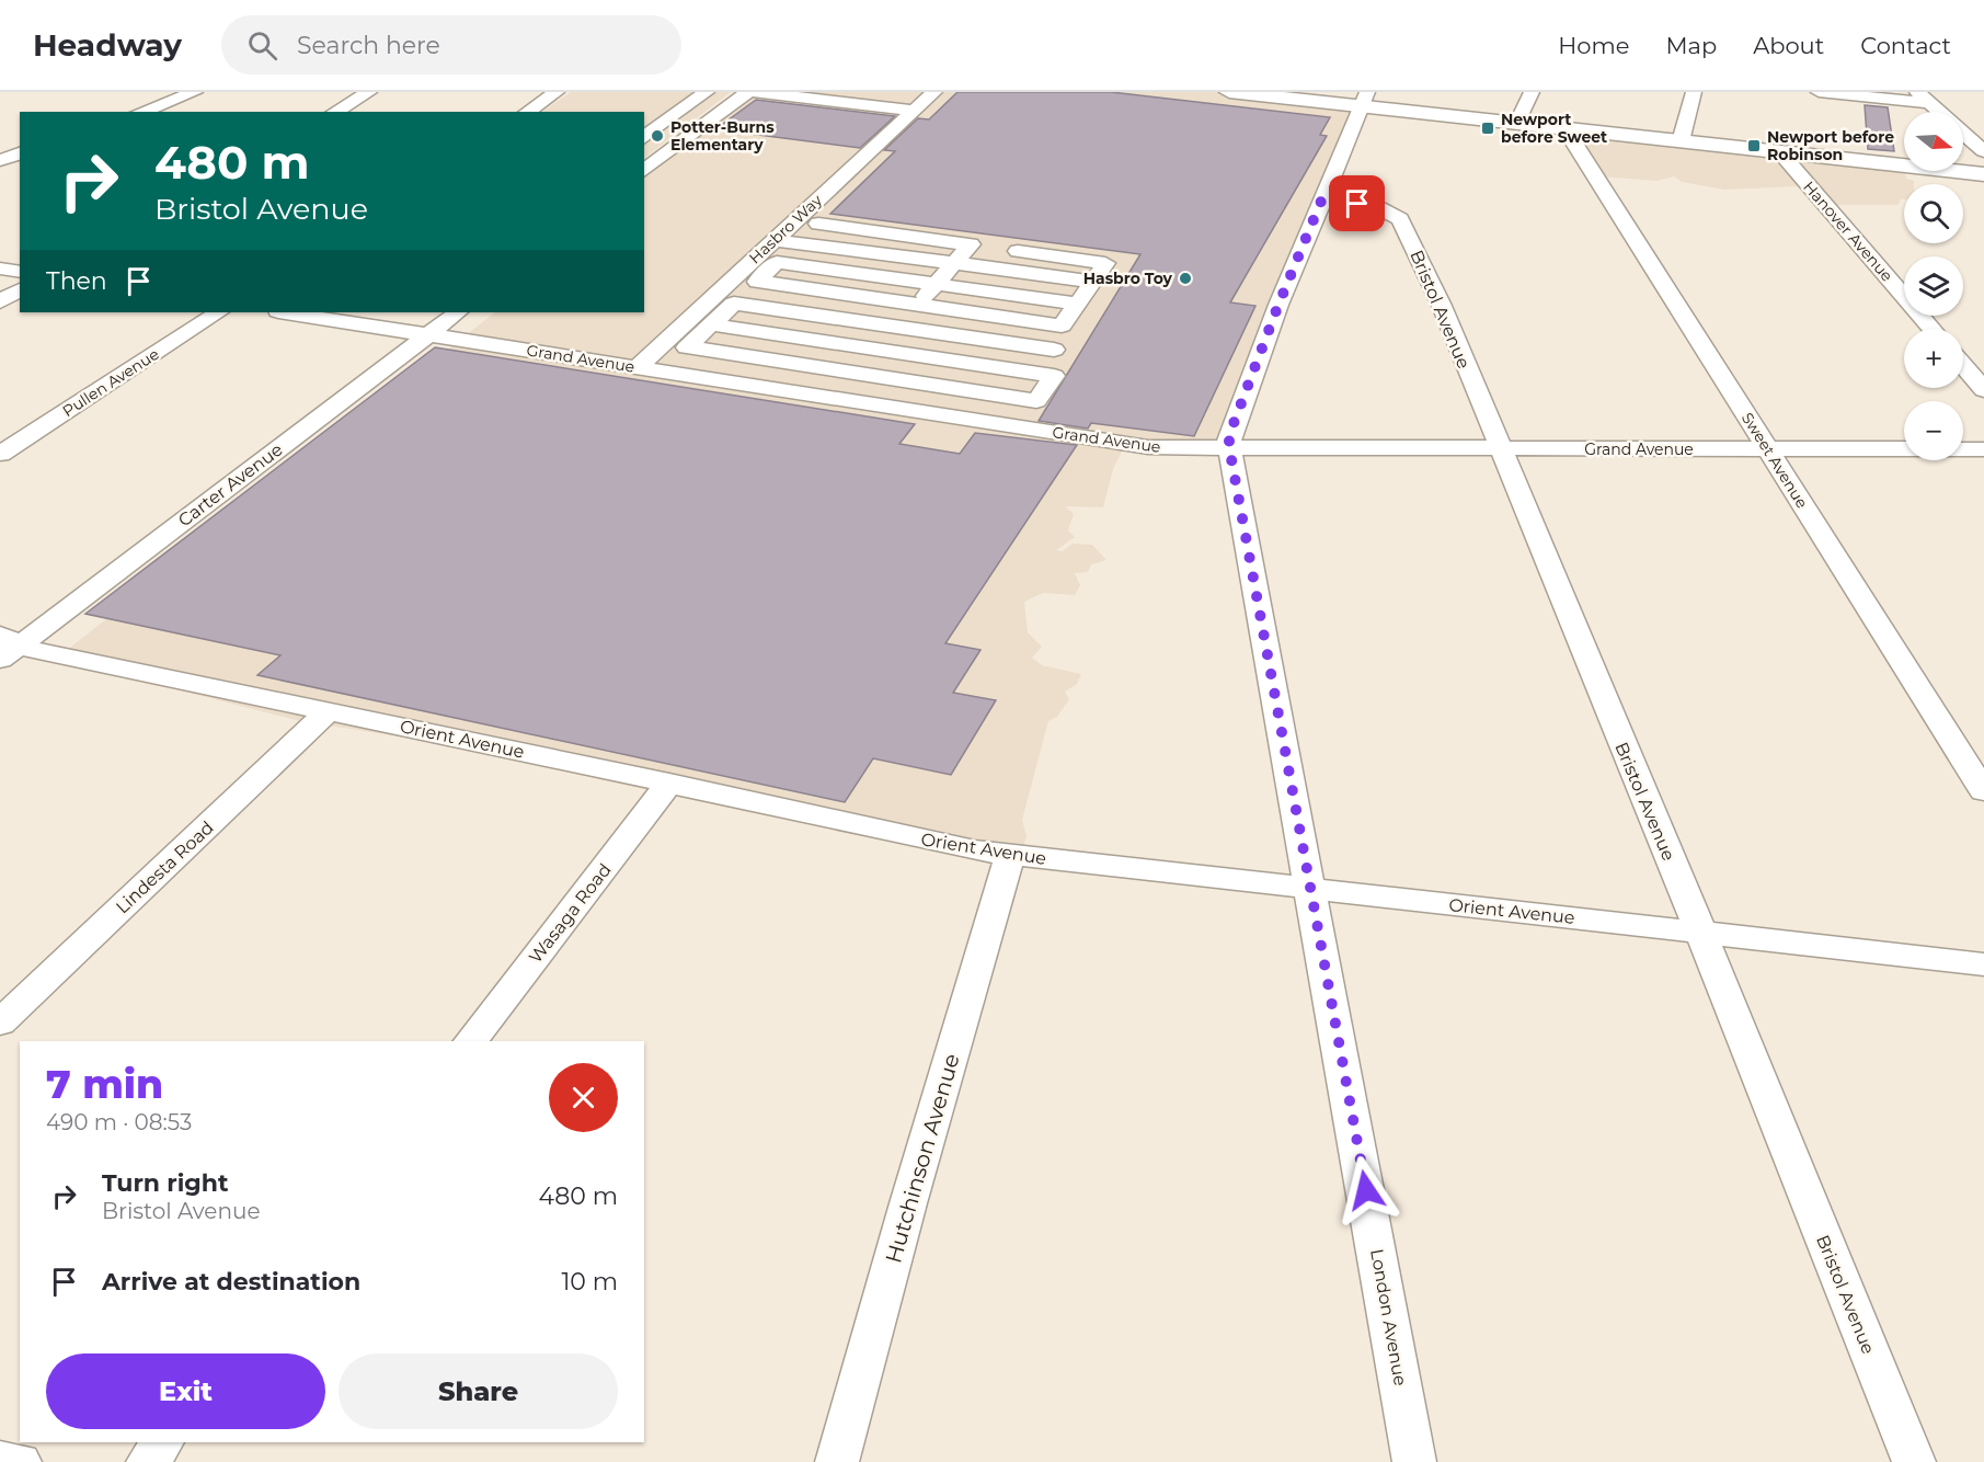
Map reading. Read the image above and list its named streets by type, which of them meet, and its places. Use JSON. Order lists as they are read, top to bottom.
{
  "streets": {
    "street": [
      "Hasbro Way",
      "Hanover Avenue",
      "Bristol Avenue",
      "Grand Avenue",
      "Pullen Avenue",
      "Sweet Avenue",
      "Carter Avenue",
      "Orient Avenue",
      "Lindesta Road",
      "Wasaga Road",
      "Hutchinson Avenue",
      "London Avenue"
    ]
  },
  "crossings": [
    ["Hasbro Way", "Grand Avenue"],
    ["Bristol Avenue", "Grand Avenue"],
    ["Bristol Avenue", "Orient Avenue"],
    ["Bristol Avenue", "London Avenue"],
    ["Grand Avenue", "Sweet Avenue"],
    ["Grand Avenue", "Carter Avenue"],
    ["Grand Avenue", "London Avenue"],
    ["Carter Avenue", "Orient Avenue"],
    ["Orient Avenue", "Lindesta Road"],
    ["Orient Avenue", "Wasaga Road"],
    ["Orient Avenue", "Hutchinson Avenue"],
    ["Orient Avenue", "London Avenue"]
  ],
  "places": {
    "transit": ["Newport before Sweet", "Newport before Robinson"],
    "other": ["Potter-Burns Elementary", "Hasbro Toy"]
  },
  "north": "right",
  "page": {
    "header": "Headway",
    "search": "Search here",
    "nav": [
      "Home",
      "Map",
      "About",
      "Contact"
    ],
    "map_buttons": ["+", "−"],
    "turn": ["480 m", "Bristol Avenue"],
    "then": "Then",
    "heading": ["7 min", "490 m · 08:53"],
    "list": [
      {
        "name": "Turn right",
        "note": "Bristol Avenue",
        "value": "480 m"
      },
      {
        "name": "Arrive at destination",
        "value": "10 m"
      }
    ],
    "buttons": ["Exit", "Share"]
  }
}
